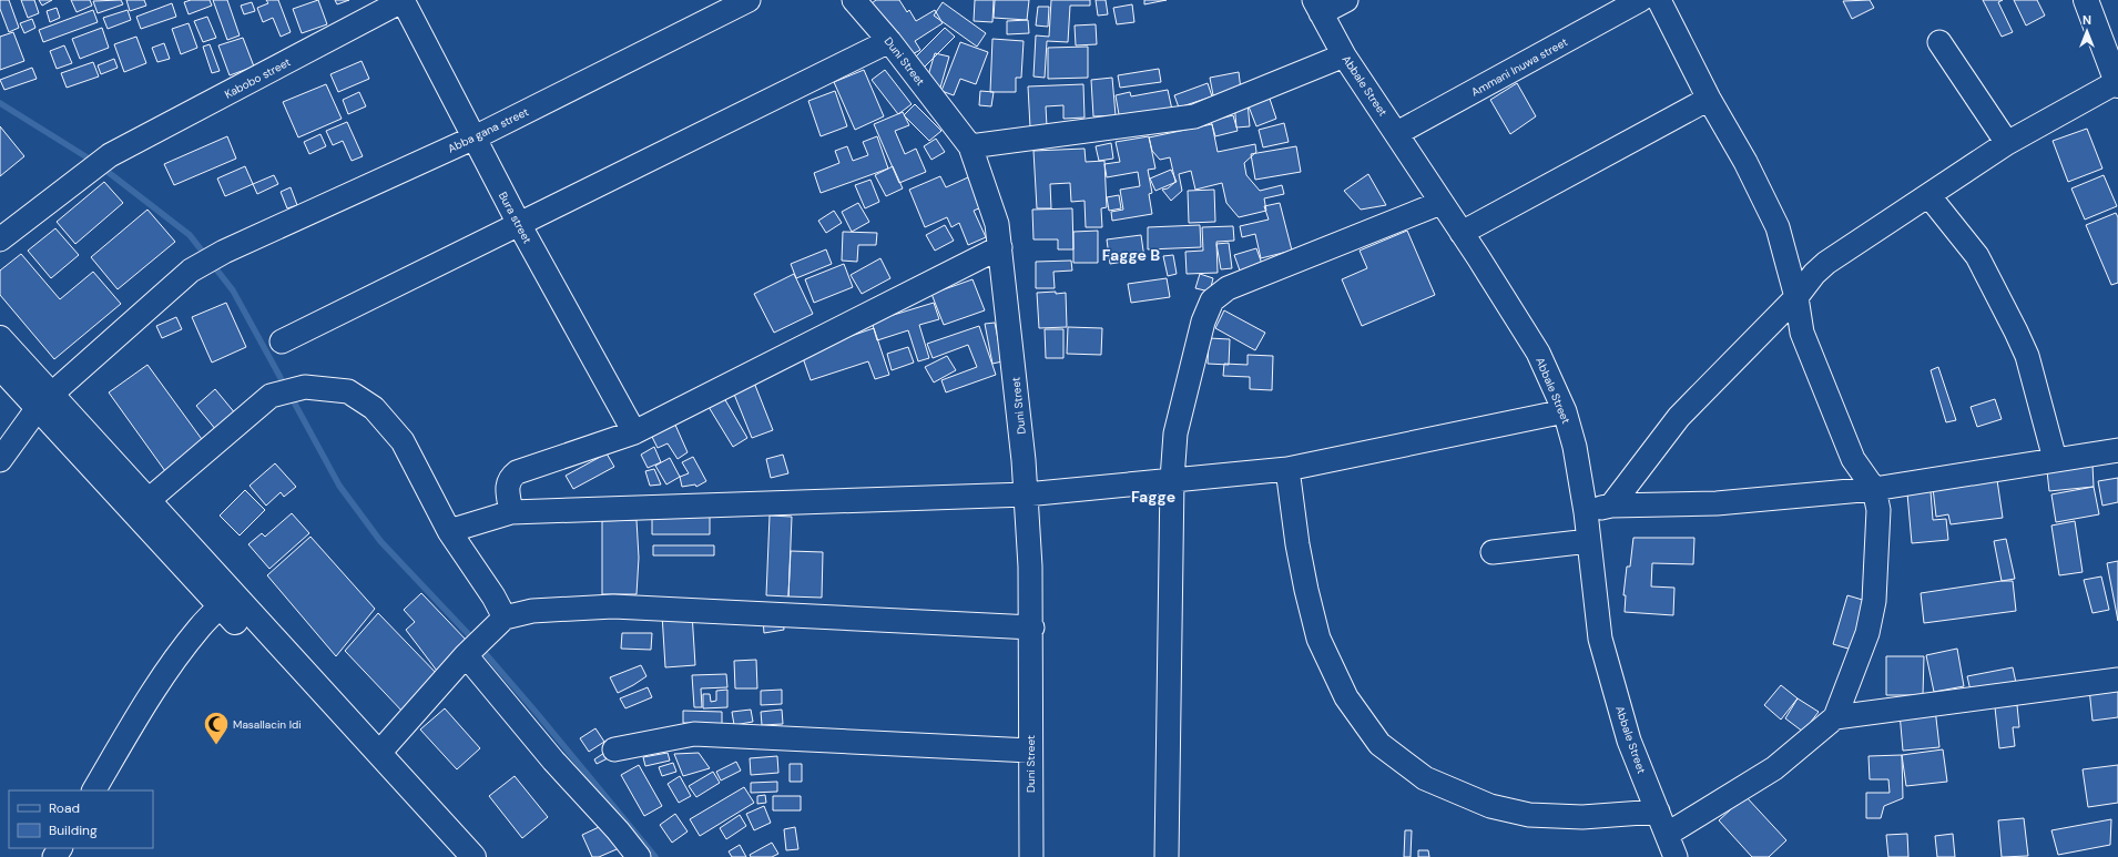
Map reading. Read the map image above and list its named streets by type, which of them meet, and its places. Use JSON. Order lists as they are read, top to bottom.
{
  "streets": {
    "street": [
      "Duni Street",
      "Ammani Inuwa street",
      "Kabobo street",
      "Abbale Street",
      "Abba gana street",
      "Bura street"
    ]
  },
  "crossings": [
    ["Ammani Inuwa street", "Abbale Street"],
    ["Kabobo street", "Bura street"],
    ["Abba gana street", "Bura street"]
  ],
  "districts": ["Fagge B", "Fagge"],
  "places": {
    "mosque": ["Masallacin Idi"]
  },
  "legend": ["Road", "Building"],
  "north": "top"
}
